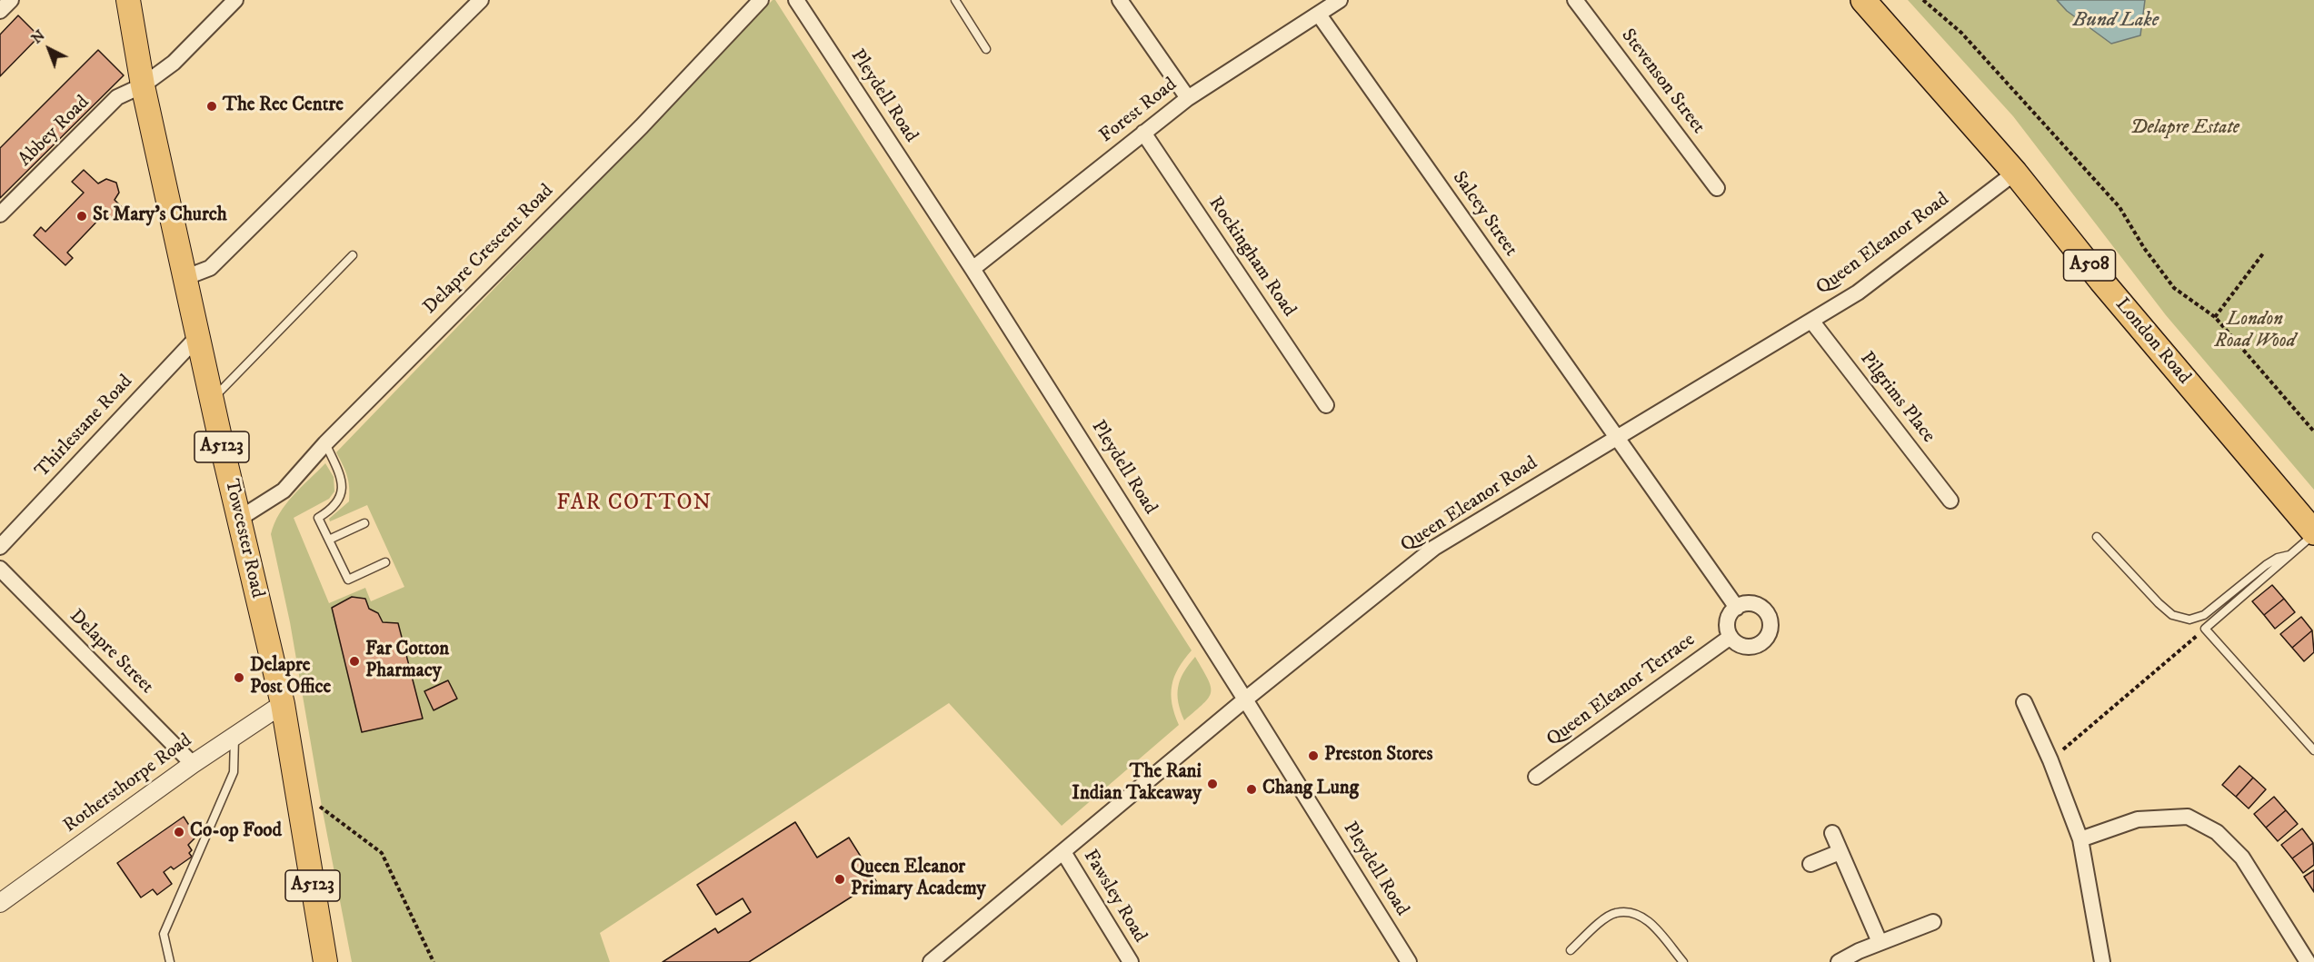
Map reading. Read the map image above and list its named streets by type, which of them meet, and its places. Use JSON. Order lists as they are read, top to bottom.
{
  "streets": {
    "highway": ["A508", "London Road"],
    "main road": ["A5123", "Towcester Road"],
    "street": [
      "Stevenson Street",
      "Pleydell Road",
      "Forest Road",
      "Abbey Road",
      "Salcey Street",
      "Queen Eleanor Road",
      "Delapre Crescent Road",
      "Rockingham Road",
      "Pilgrims Place",
      "Thirlestane Road",
      "Delapre Street",
      "Queen Eleanor Terrace",
      "Rothersthorpe Road",
      "Fawsley Road"
    ]
  },
  "crossings": [
    ["Pleydell Road", "Forest Road"],
    ["Pleydell Road", "Queen Eleanor Road"],
    ["Forest Road", "Salcey Street"],
    ["Forest Road", "Rockingham Road"],
    ["Abbey Road", "Towcester Road"],
    ["Salcey Street", "Queen Eleanor Road"],
    ["Queen Eleanor Road", "London Road"],
    ["Queen Eleanor Road", "Pilgrims Place"],
    ["Queen Eleanor Road", "Fawsley Road"],
    ["Delapre Crescent Road", "Towcester Road"],
    ["Thirlestane Road", "Towcester Road"],
    ["Towcester Road", "Rothersthorpe Road"],
    ["Delapre Street", "Rothersthorpe Road"]
  ],
  "districts": ["FAR COTTON"],
  "water": ["Bund Lake"],
  "parks": ["Delapre Estate", "London Road Wood"],
  "places": [
    "The Rec Centre",
    "St Mary's Church",
    "Far Cotton Pharmacy",
    "Delapre Post Office",
    "Preston Stores",
    "The Rani Indian Takeaway",
    "Chang Lung",
    "Co-op Food",
    "Queen Eleanor Primary Academy"
  ],
  "north": "top left"
}
